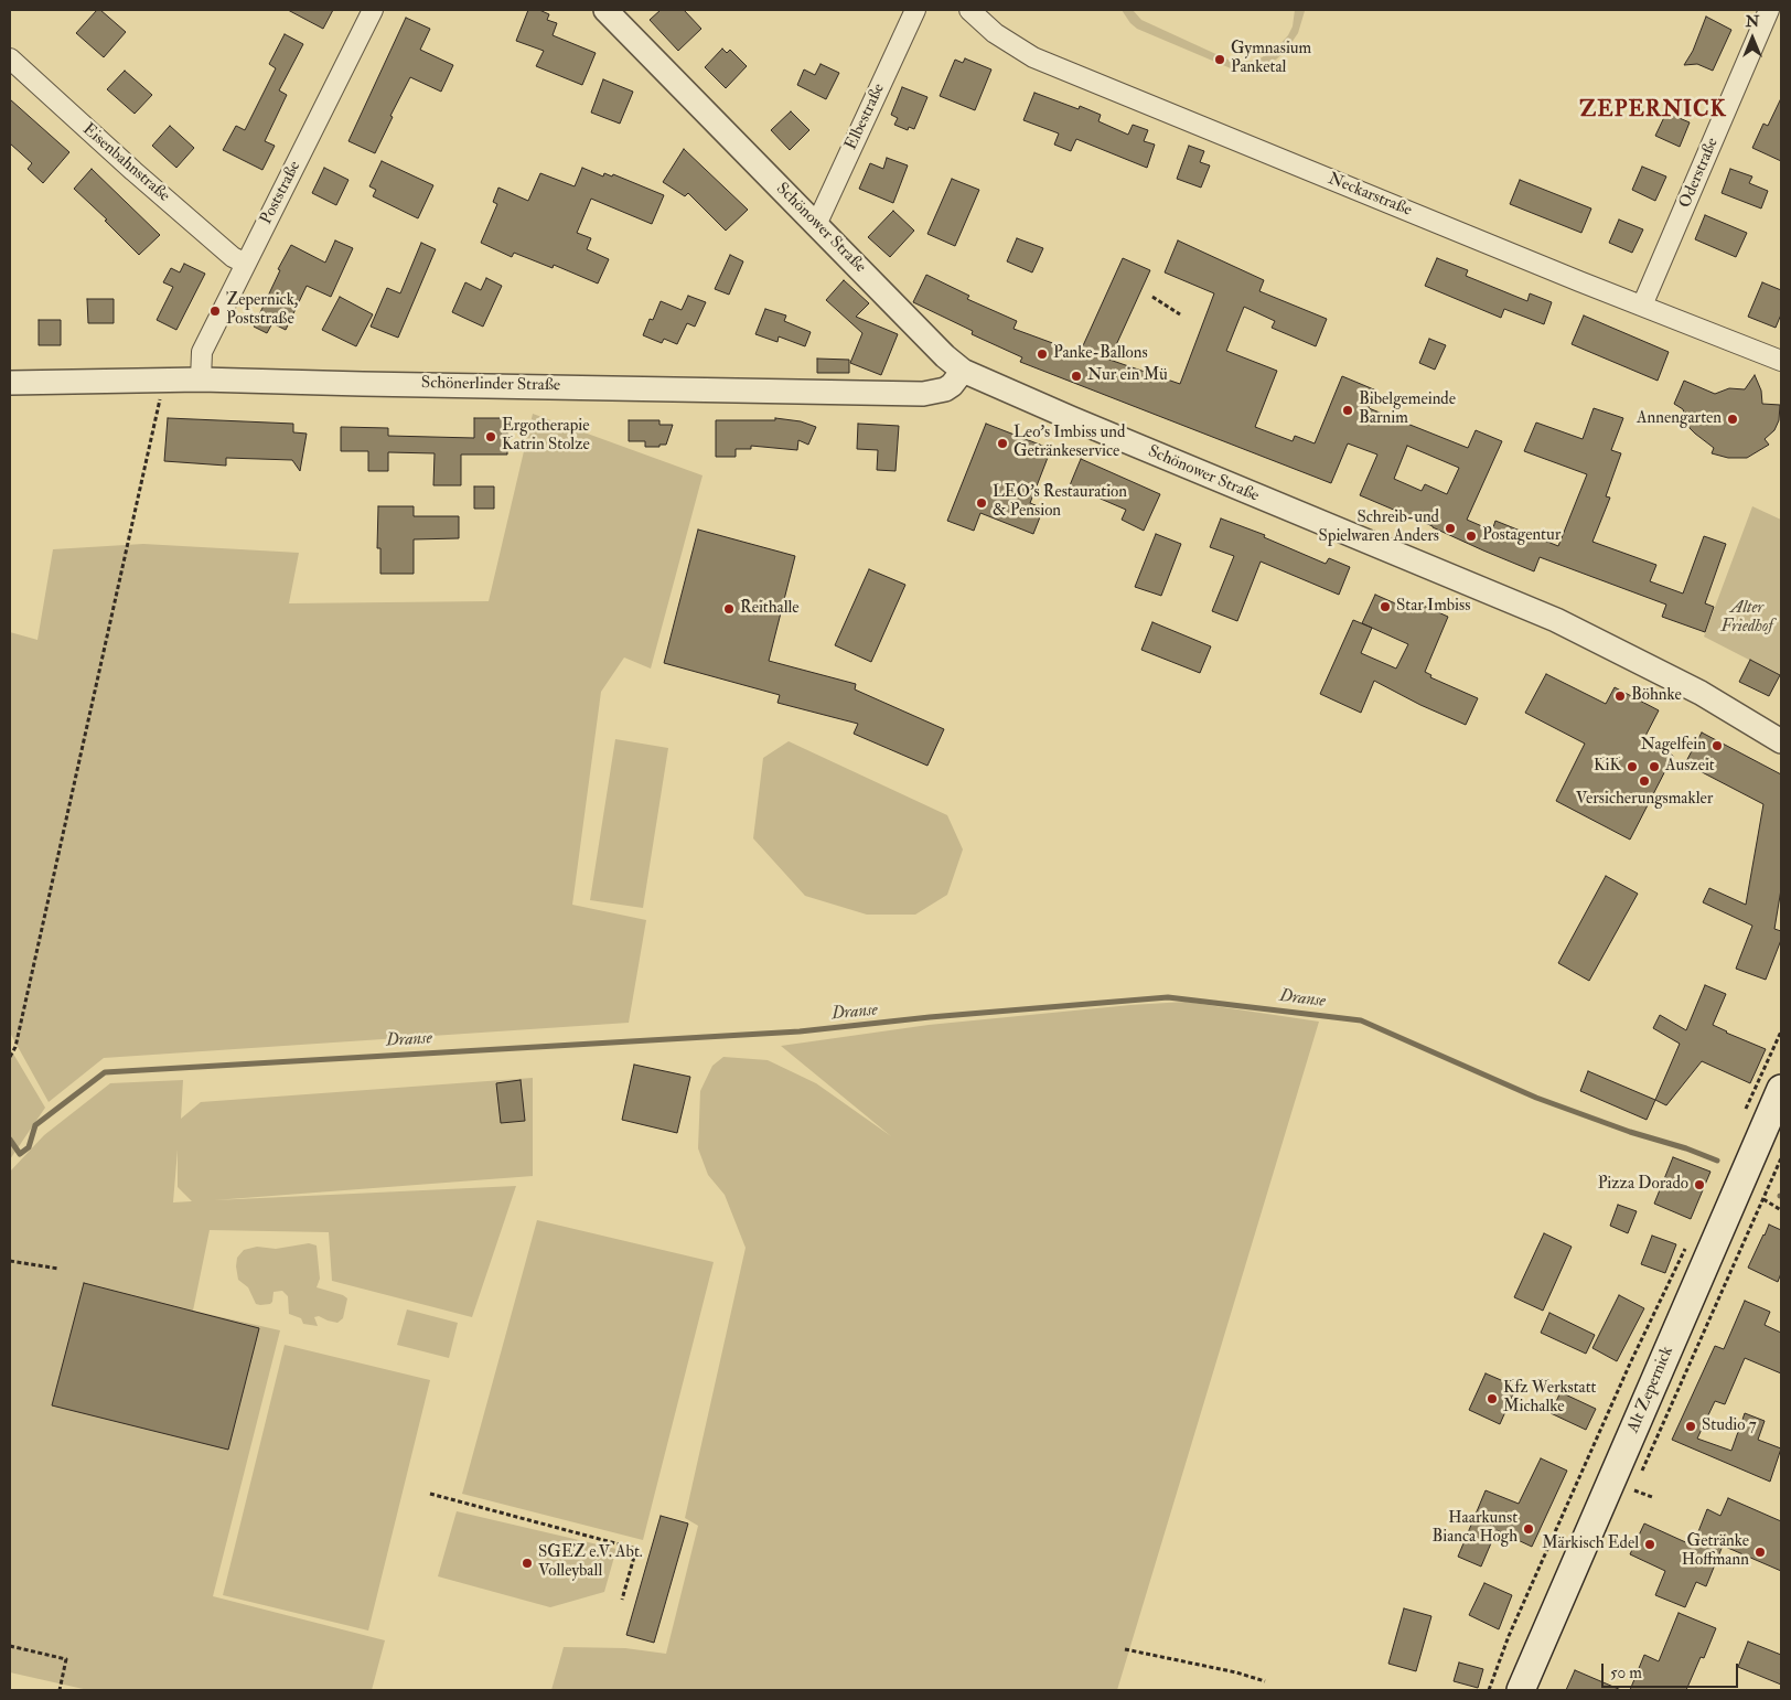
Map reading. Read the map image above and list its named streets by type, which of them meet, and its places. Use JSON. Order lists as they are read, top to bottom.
{
  "streets": {
    "main road": ["Alt Zepernick"],
    "street": [
      "Elbestraße",
      "Eisenbahnstraße",
      "Oderstraße",
      "Poststraße",
      "Neckarstraße",
      "Schönower Straße",
      "Schönerlinder Straße"
    ]
  },
  "crossings": [
    ["Elbestraße", "Schönower Straße"],
    ["Eisenbahnstraße", "Poststraße"],
    ["Oderstraße", "Neckarstraße"],
    ["Poststraße", "Schönerlinder Straße"],
    ["Schönower Straße", "Schönerlinder Straße"]
  ],
  "districts": ["ZEPERNICK"],
  "water": ["Dranse"],
  "parks": ["Alter Friedhof"],
  "places": [
    "Gymnasium Panketal",
    "Zepernick, Poststraße",
    "Panke-Ballons",
    "Nur ein Mü",
    "Bibelgemeinde Barnim",
    "Annengarten",
    "Ergotherapie Katrin Stolze",
    "Leo's Imbiss und Getränkeservice",
    "LEO's Restauration & Pension",
    "Schreib-und Spielwaren Anders",
    "Postagentur",
    "Star Imbiss",
    "Reithalle",
    "Böhnke",
    "Nagelfein",
    "KiK",
    "Auszeit",
    "Versicherungsmakler",
    "Pizza Dorado",
    "Kfz Werkstatt Michalke",
    "Studio 7",
    "Haarkunst Bianca Hogh",
    "Märkisch Edel",
    "Getränke Hoffmann",
    "SGEZ e.V. Abt. Volleyball"
  ],
  "scale_bar": "50 m",
  "north": "top"
}
